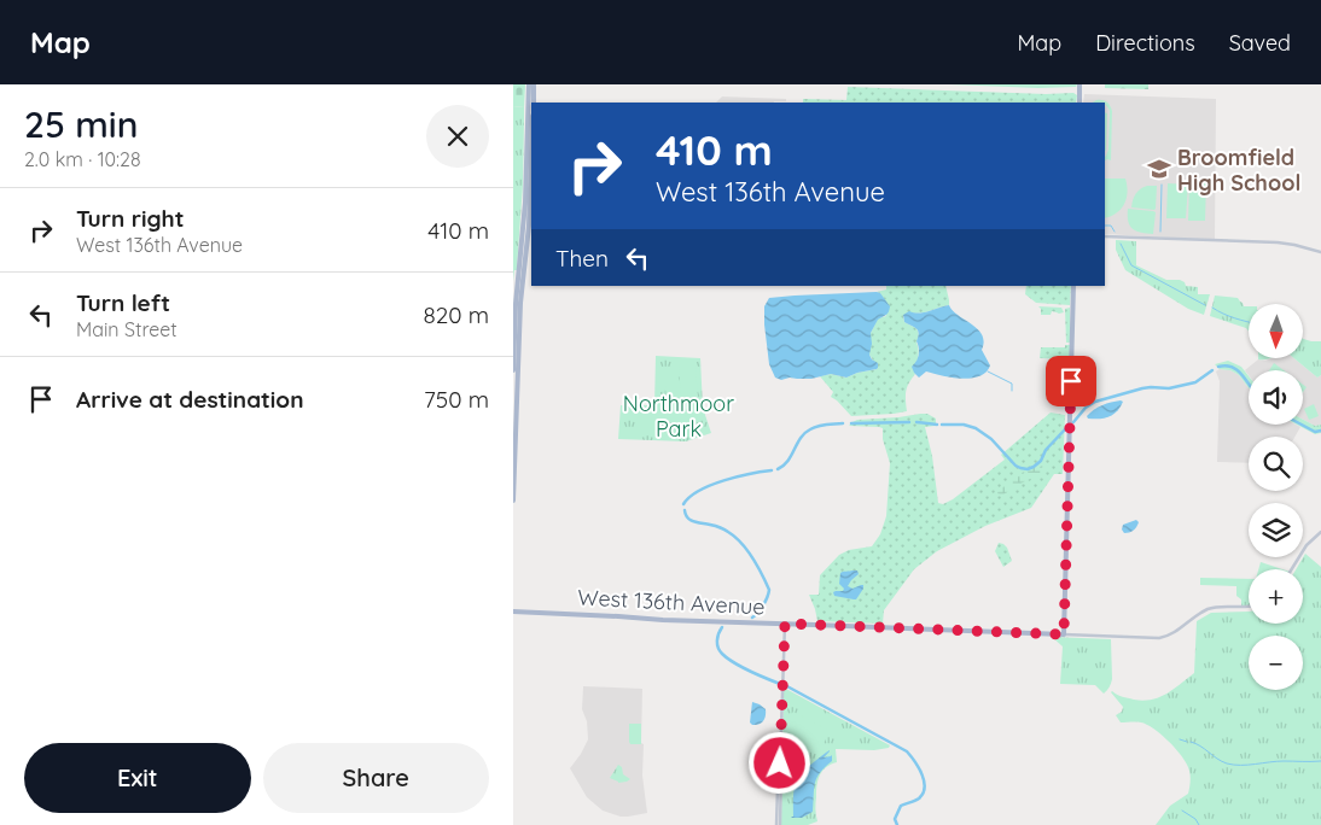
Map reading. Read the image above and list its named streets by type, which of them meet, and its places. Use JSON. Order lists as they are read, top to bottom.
{
  "streets": {
    "main road": ["West 136th Avenue"]
  },
  "parks": ["Northmoor Park"],
  "places": {
    "school or university": ["Broomfield High School"]
  },
  "north": "bottom",
  "page": {
    "header": "Map",
    "nav": ["Map", "Directions", "Saved"],
    "heading": ["25 min", "2.0 km · 10:28"],
    "turn": ["410 m", "West 136th Avenue"],
    "list": [
      {
        "name": "Turn right",
        "note": "West 136th Avenue",
        "value": "410 m"
      },
      {
        "name": "Turn left",
        "note": "Main Street",
        "value": "820 m"
      },
      {
        "name": "Arrive at destination",
        "value": "750 m"
      }
    ],
    "then": "Then",
    "map_buttons": ["+", "−"],
    "buttons": ["Exit", "Share"]
  }
}
